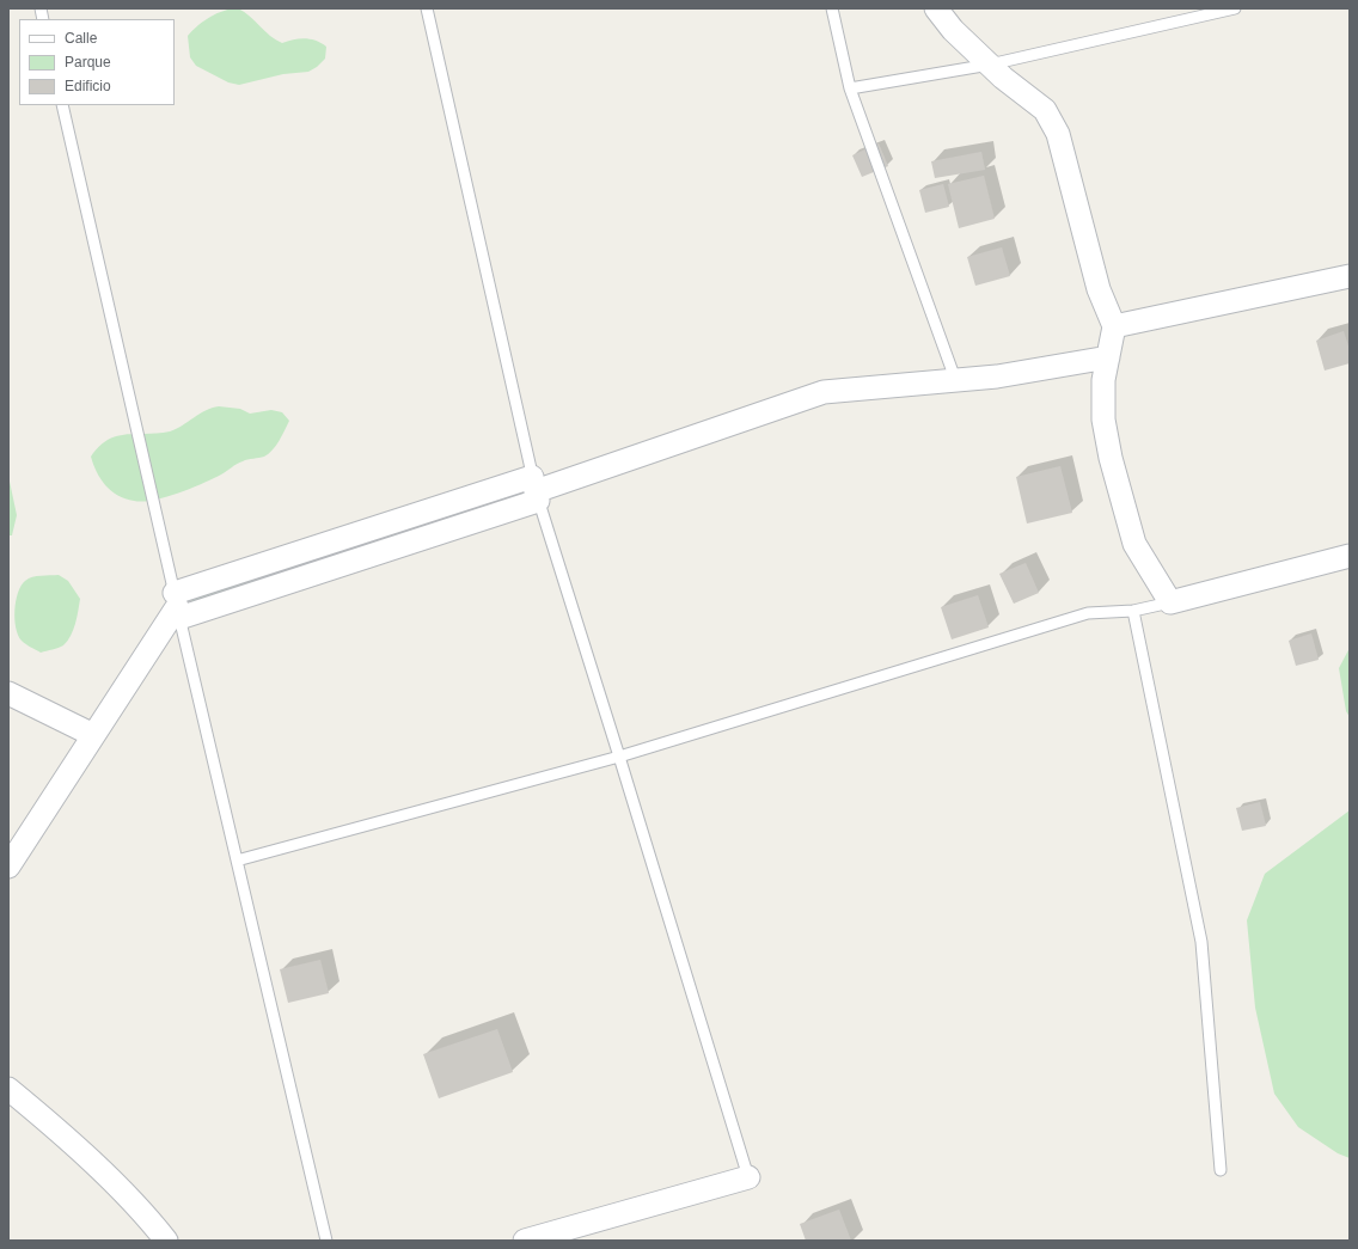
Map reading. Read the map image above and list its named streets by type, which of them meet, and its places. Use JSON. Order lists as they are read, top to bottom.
{
  "legend": ["Calle", "Parque", "Edificio"]
}
